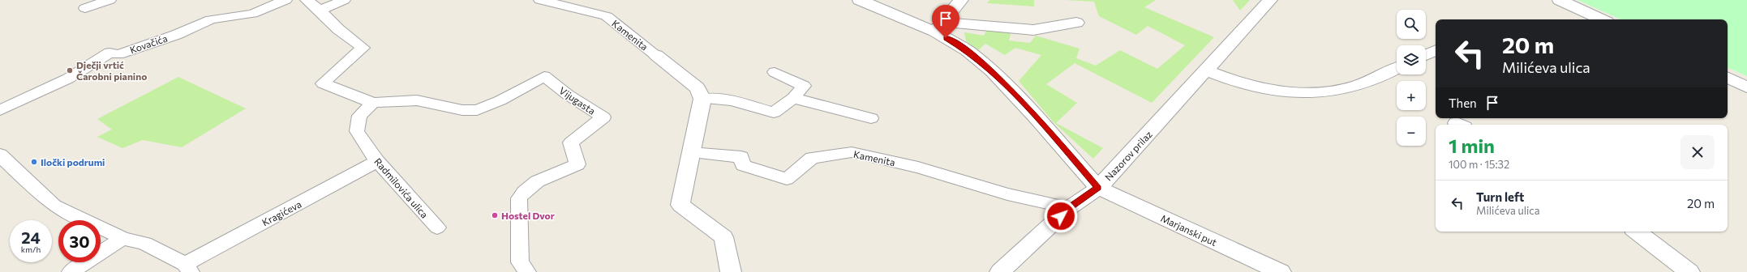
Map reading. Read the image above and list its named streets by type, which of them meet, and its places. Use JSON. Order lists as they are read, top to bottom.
{
  "streets": {
    "street": [
      "Kamenita",
      "Kovačića",
      "Vijugasta",
      "Nazorov prilaz",
      "Radmilovića ulica",
      "Kragićeva",
      "Marjanski put"
    ]
  },
  "crossings": [
    ["Kamenita", "Nazorov prilaz"],
    ["Vijugasta", "Radmilovića ulica"],
    ["Nazorov prilaz", "Marjanski put"],
    ["Radmilovića ulica", "Kragićeva"]
  ],
  "places": ["Dječji vrtić Čarobni pianino", "Iločki podrumi", "Hostel Dvor"],
  "page": {
    "map_buttons": ["+", "−"],
    "turn": ["20 m", "Milićeva ulica"],
    "then": "Then",
    "heading": ["1 min", "100 m · 15:32"],
    "list": [
      {
        "name": "Turn left",
        "note": "Milićeva ulica",
        "value": "20 m"
      }
    ],
    "speed": "24 km/h",
    "limit": "30"
  }
}
